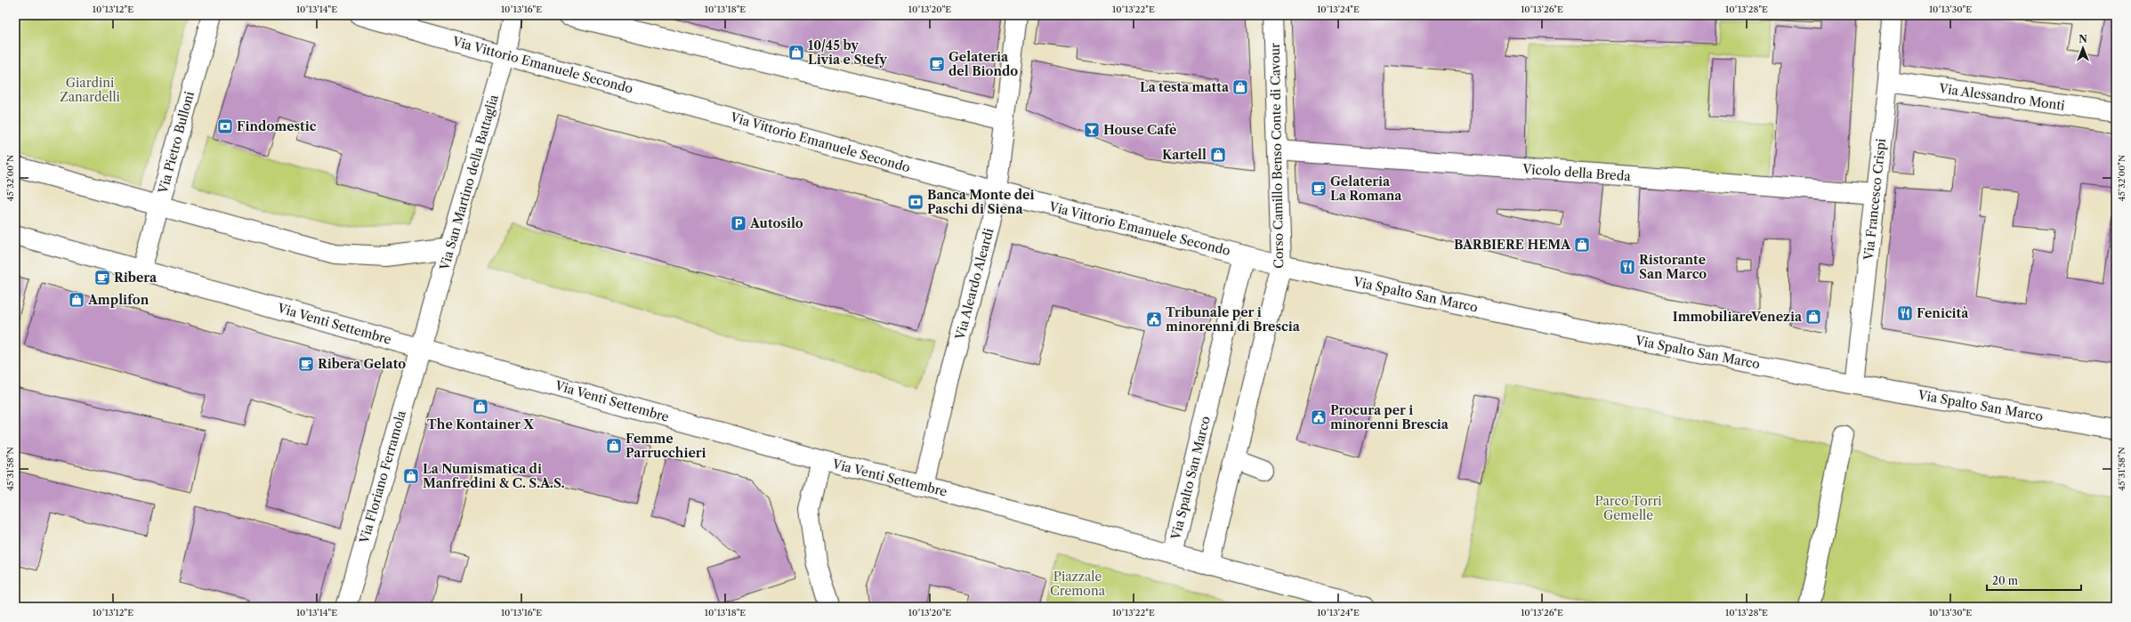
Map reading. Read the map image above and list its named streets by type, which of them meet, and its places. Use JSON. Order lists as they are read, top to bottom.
{
  "streets": {
    "street": [
      "Via Vittorio Emanuele Secondo",
      "Via Alessandro Monti",
      "Via Pietro Bulloni",
      "Corso Camillo Benso Conte di Cavour",
      "Vicolo della Breda",
      "Via San Martino della Battaglia",
      "Via Francesco Crispi",
      "Via Aleardo Aleardi",
      "Via Spalto San Marco",
      "Via Venti Settembre",
      "Via Floriano Ferramola"
    ]
  },
  "crossings": [
    ["Via Vittorio Emanuele Secondo", "Corso Camillo Benso Conte di Cavour"],
    ["Via Vittorio Emanuele Secondo", "Via San Martino della Battaglia"],
    ["Via Vittorio Emanuele Secondo", "Via Aleardo Aleardi"],
    ["Via Vittorio Emanuele Secondo", "Via Spalto San Marco"],
    ["Via Alessandro Monti", "Via Francesco Crispi"],
    ["Via Pietro Bulloni", "Via Venti Settembre"],
    ["Corso Camillo Benso Conte di Cavour", "Vicolo della Breda"],
    ["Corso Camillo Benso Conte di Cavour", "Via Spalto San Marco"],
    ["Corso Camillo Benso Conte di Cavour", "Via Venti Settembre"],
    ["Vicolo della Breda", "Via Francesco Crispi"],
    ["Via San Martino della Battaglia", "Via Venti Settembre"],
    ["Via San Martino della Battaglia", "Via Floriano Ferramola"],
    ["Via Francesco Crispi", "Via Spalto San Marco"],
    ["Via Aleardo Aleardi", "Via Venti Settembre"],
    ["Via Spalto San Marco", "Via Venti Settembre"],
    ["Via Venti Settembre", "Via Floriano Ferramola"]
  ],
  "parks": ["Giardini Zanardelli", "Parco Torri Gemelle", "Piazzale Cremona"],
  "places": {
    "shop": [
      "10/45 by Livia e Stefy",
      "La testa matta",
      "Kartell",
      "BARBIERE HEMA",
      "Amplifon",
      "ImmobiliareVenezia",
      "The Kontainer X",
      "Femme Parrucchieri",
      "La Numismatica di Manfredini & C. S.A.S."
    ],
    "cafe": [
      "Gelateria del Biondo",
      "Gelateria La Romana",
      "Ribera",
      "Ribera Gelato"
    ],
    "bank": ["Findomestic", "Banca Monte dei Paschi di Siena"],
    "bar": ["House Cafè"],
    "parking": ["Autosilo"],
    "restaurant": ["Ristorante San Marco", "Fenicità"],
    "public building": ["Tribunale per i minorenni di Brescia", "Procura per i minorenni Brescia"]
  },
  "scale_bar": "20 m",
  "north": "top",
  "coordinates": [
    "10°13'12\"E",
    "10°13'14\"E",
    "10°13'16\"E",
    "10°13'18\"E",
    "10°13'20\"E",
    "10°13'22\"E",
    "10°13'24\"E",
    "10°13'26\"E",
    "10°13'28\"E",
    "10°13'30\"E",
    "45°32'00\"N",
    "45°31'58\"N"
  ]
}
